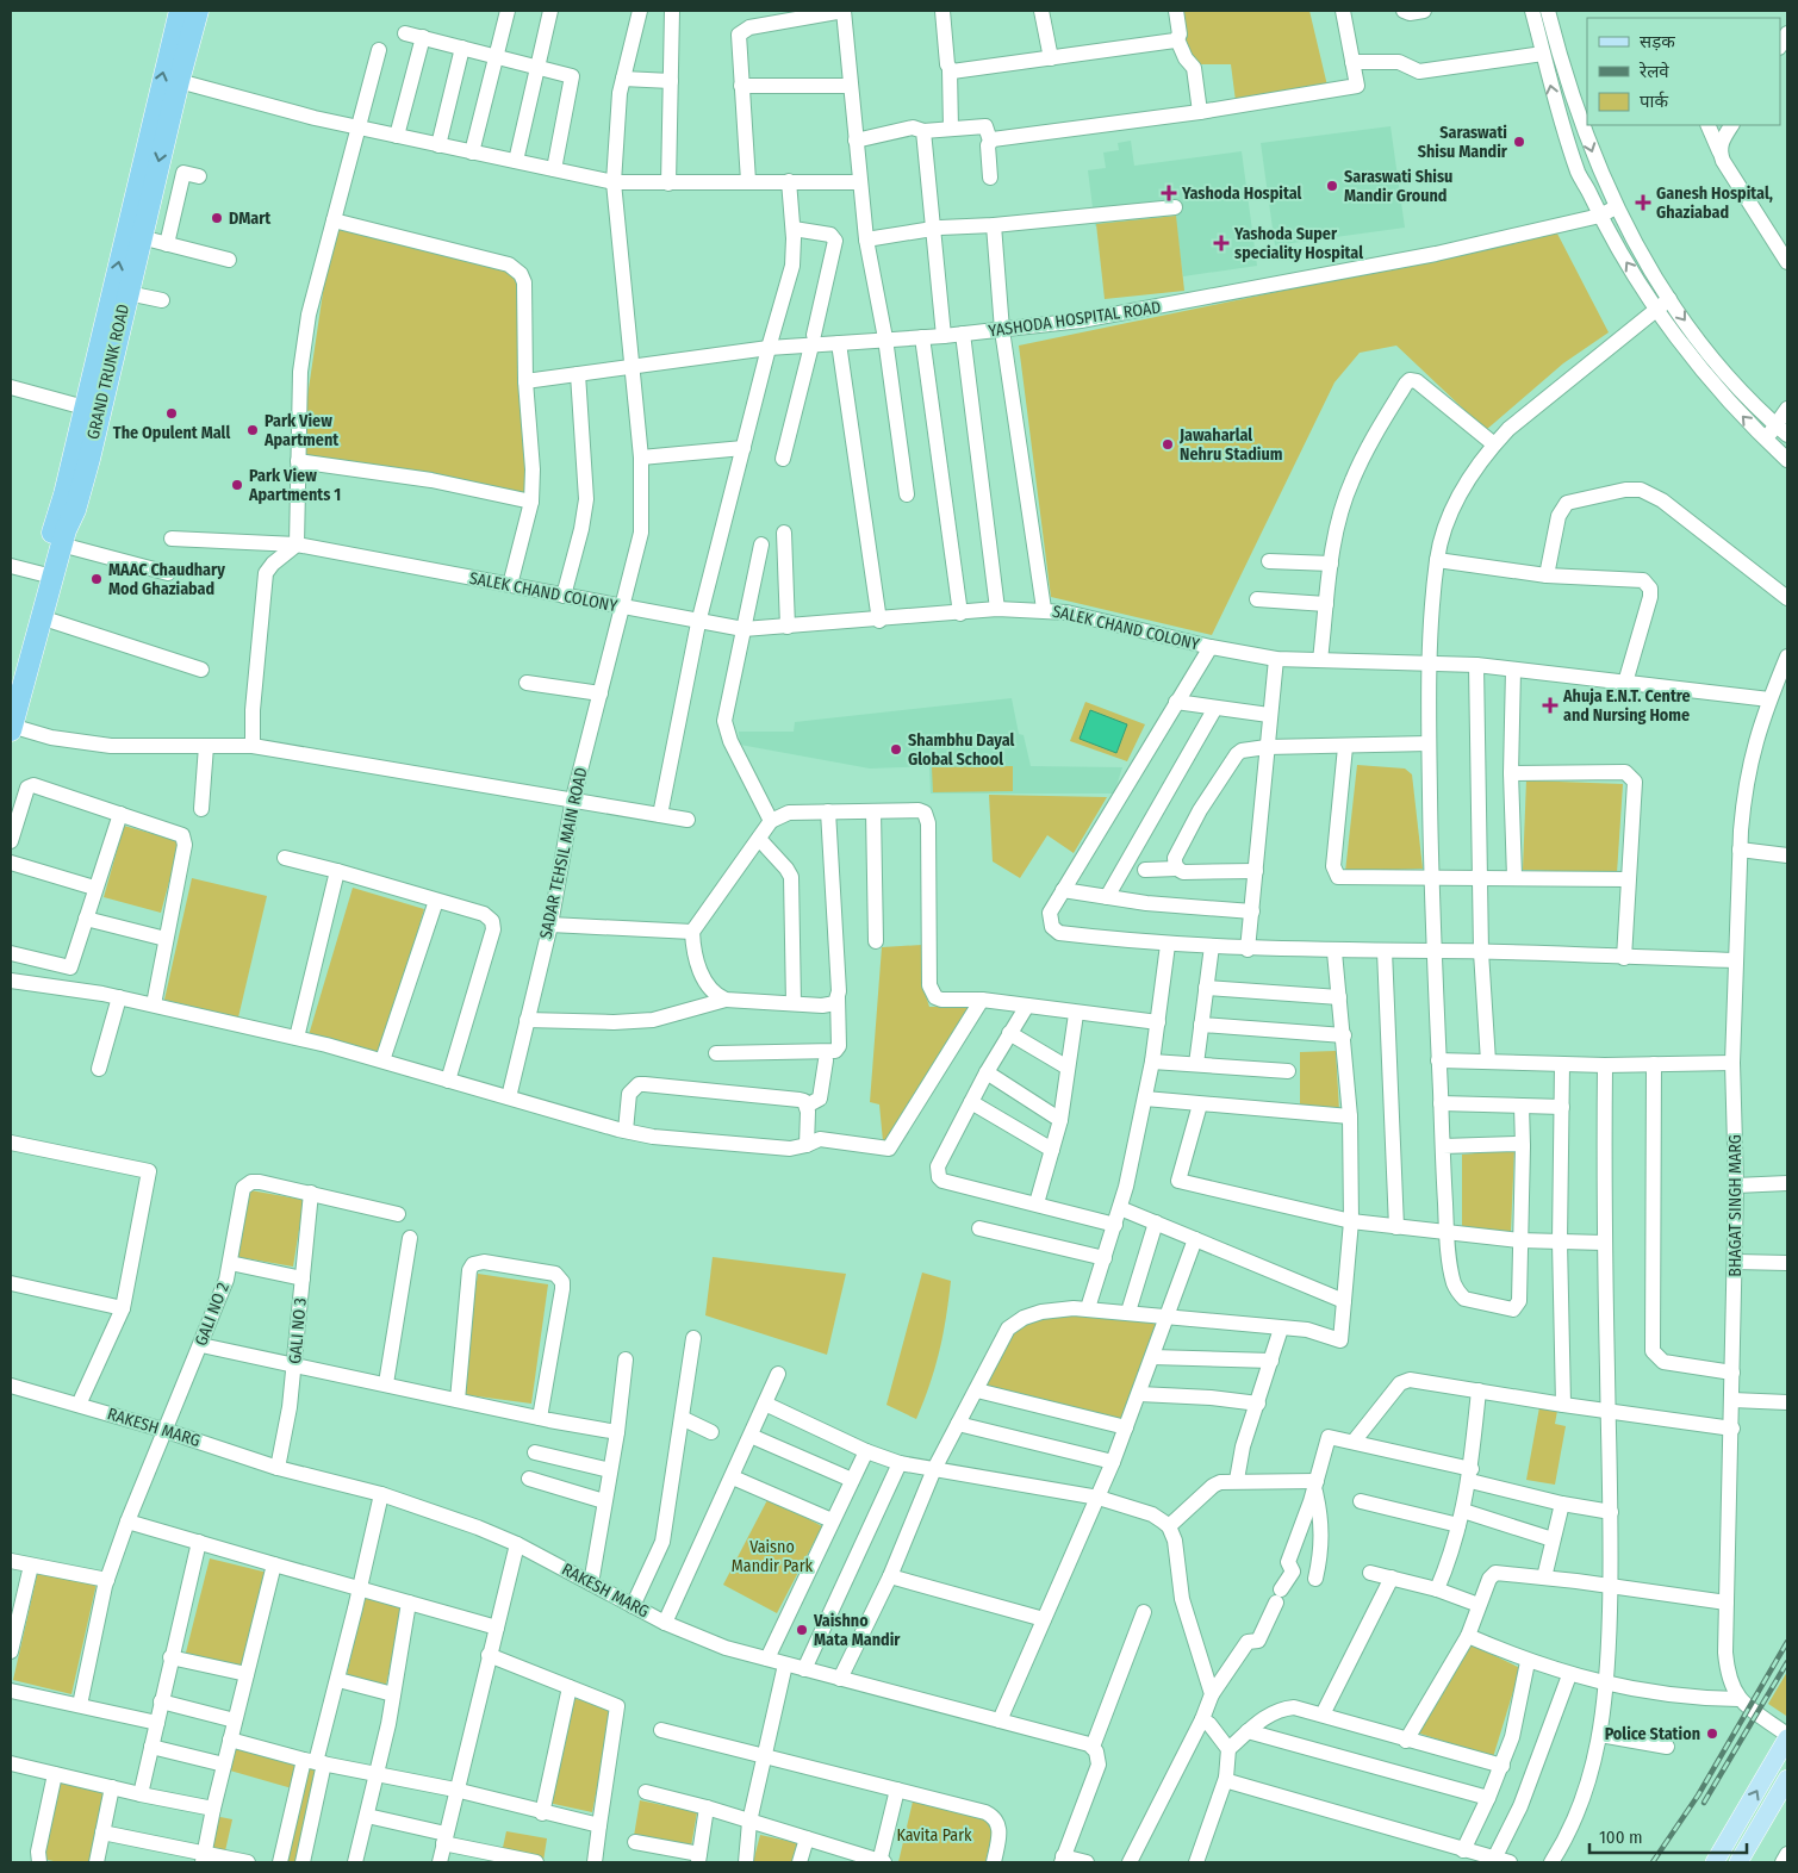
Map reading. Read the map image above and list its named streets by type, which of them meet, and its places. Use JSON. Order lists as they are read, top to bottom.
{
  "streets": {
    "highway": ["GRAND TRUNK ROAD"],
    "street": [
      "YASHODA HOSPITAL ROAD",
      "SALEK CHAND COLONY",
      "SADAR TEHSIL MAIN ROAD",
      "BHAGAT SINGH MARG",
      "GALI NO 2",
      "GALI NO 3",
      "RAKESH MARG"
    ]
  },
  "crossings": [
    ["YASHODA HOSPITAL ROAD", "SADAR TEHSIL MAIN ROAD"],
    ["SALEK CHAND COLONY", "SADAR TEHSIL MAIN ROAD"],
    ["SALEK CHAND COLONY", "BHAGAT SINGH MARG"],
    ["GALI NO 2", "GALI NO 3"],
    ["GALI NO 2", "RAKESH MARG"],
    ["GALI NO 3", "RAKESH MARG"]
  ],
  "parks": ["Vaisno Mandir Park", "Kavita Park"],
  "places": {
    "other": [
      "Saraswati Shisu Mandir",
      "Saraswati Shisu Mandir Ground",
      "DMart",
      "The Opulent Mall",
      "Park View Apartment",
      "Jawaharlal Nehru Stadium",
      "Park View Apartments 1",
      "MAAC Chaudhary Mod Ghaziabad",
      "Shambhu Dayal Global School",
      "Vaishno Mata Mandir",
      "Police Station"
    ],
    "health": [
      "Yashoda Hospital",
      "Ganesh Hospital, Ghaziabad",
      "Yashoda Super speciality Hospital",
      "Ahuja E.N.T. Centre and Nursing Home"
    ]
  },
  "legend": ["सड़क", "रेलवे", "पार्क"],
  "scale_bar": "100 m"
}
